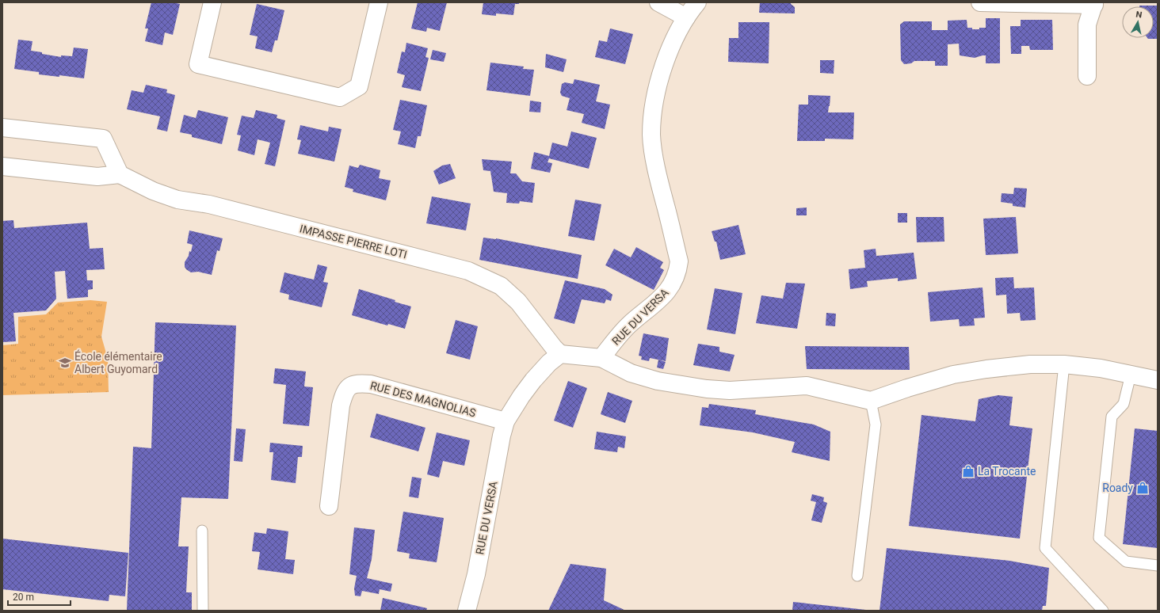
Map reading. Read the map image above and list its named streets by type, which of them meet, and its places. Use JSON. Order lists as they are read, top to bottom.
{
  "streets": {
    "street": ["IMPASSE PIERRE LOTI", "RUE DU VERSA", "RUE DES MAGNOLIAS"]
  },
  "crossings": [
    ["IMPASSE PIERRE LOTI", "RUE DU VERSA"],
    ["RUE DU VERSA", "RUE DES MAGNOLIAS"]
  ],
  "places": {
    "school or university": ["École élémentaire Albert Guyomard"],
    "shop": ["La Trocante", "Roady"]
  },
  "scale_bar": "20 m",
  "north": "top"
}
